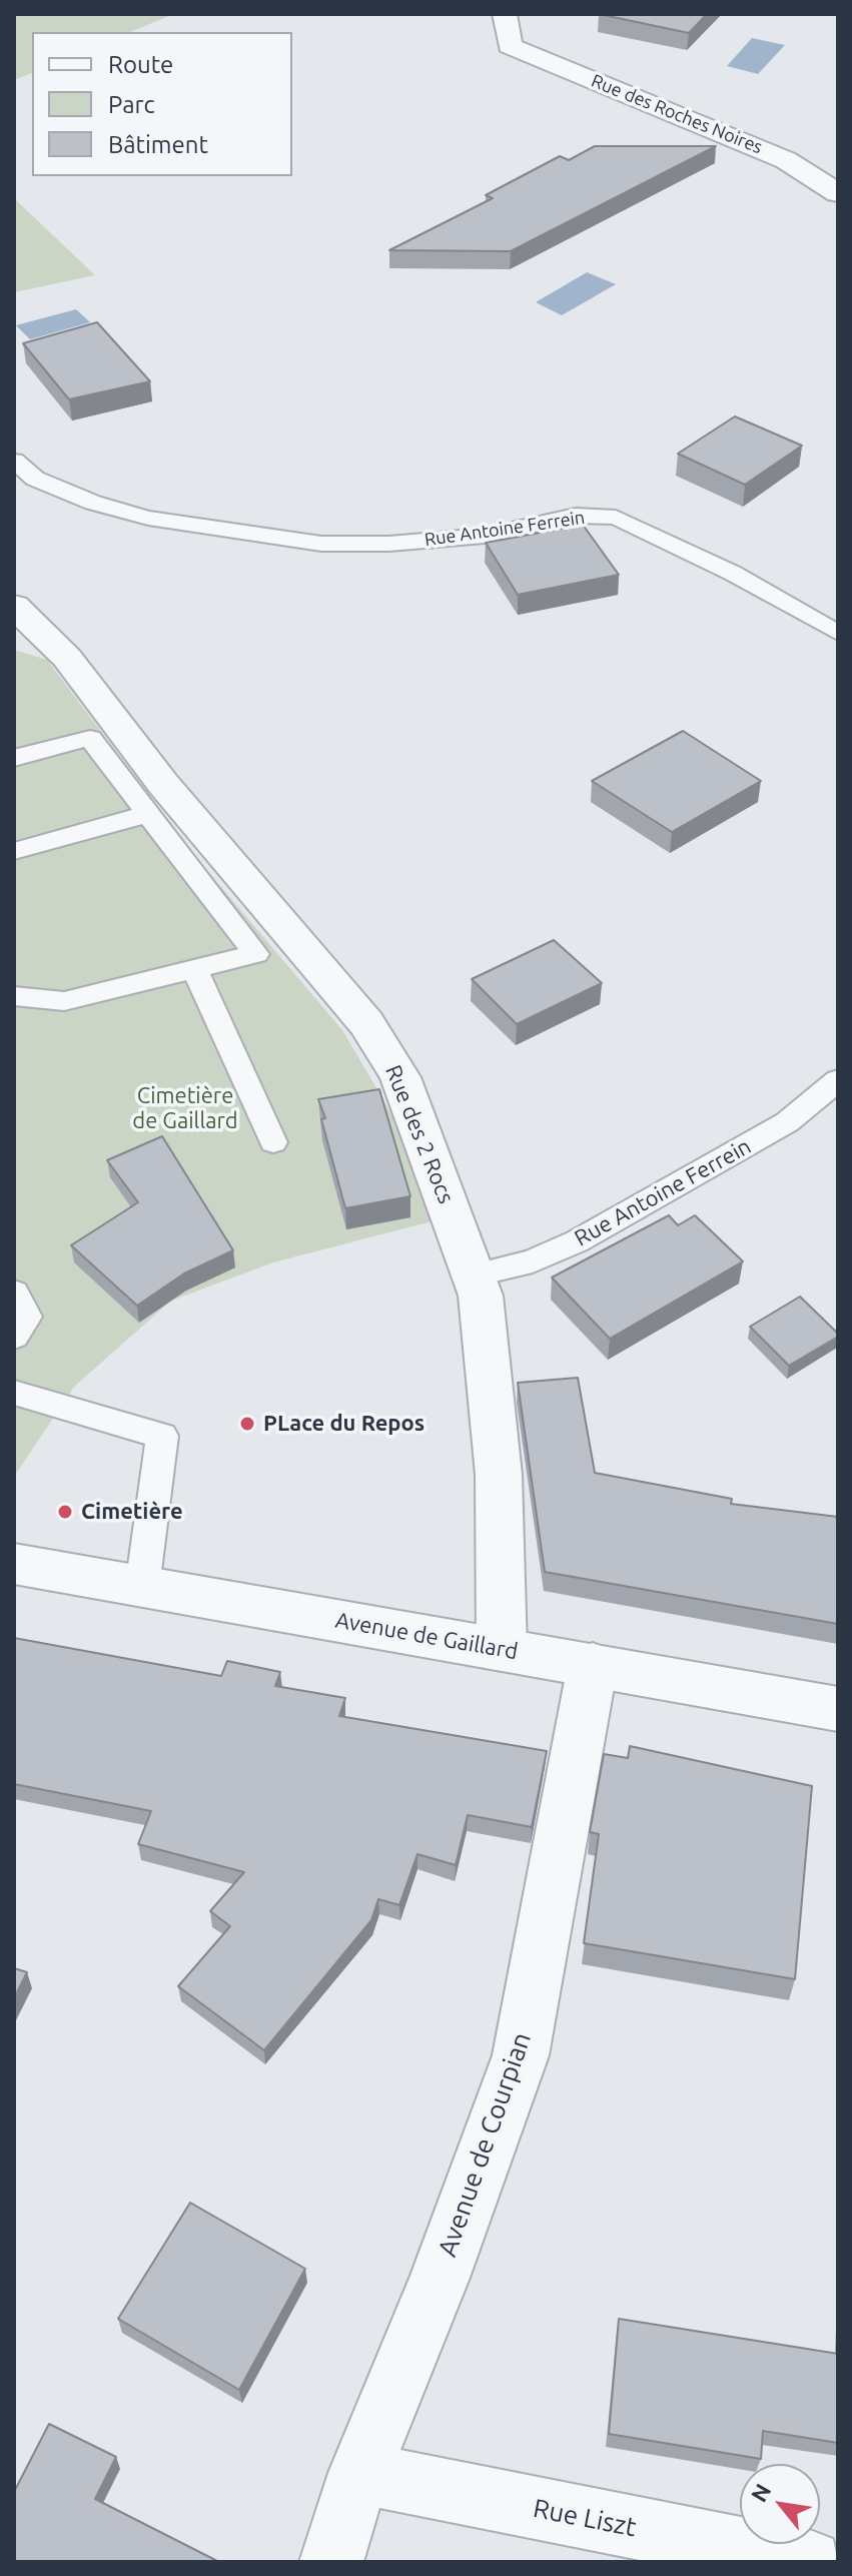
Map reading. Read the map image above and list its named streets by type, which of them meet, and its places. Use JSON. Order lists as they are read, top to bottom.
{
  "streets": {
    "street": [
      "Rue des Roches Noires",
      "Rue des 2 Rocs",
      "Avenue de Gaillard",
      "Avenue de Courpian",
      "Rue Liszt"
    ],
    "lane": ["Rue Antoine Ferrein"]
  },
  "crossings": [
    ["Rue Antoine Ferrein", "Rue des 2 Rocs"],
    ["Rue des 2 Rocs", "Avenue de Gaillard"],
    ["Avenue de Gaillard", "Avenue de Courpian"],
    ["Avenue de Courpian", "Rue Liszt"]
  ],
  "parks": ["Cimetière de Gaillard"],
  "places": ["PLace du Repos", "Cimetière"],
  "legend": ["Route", "Parc", "Bâtiment"],
  "north": "top left"
}
